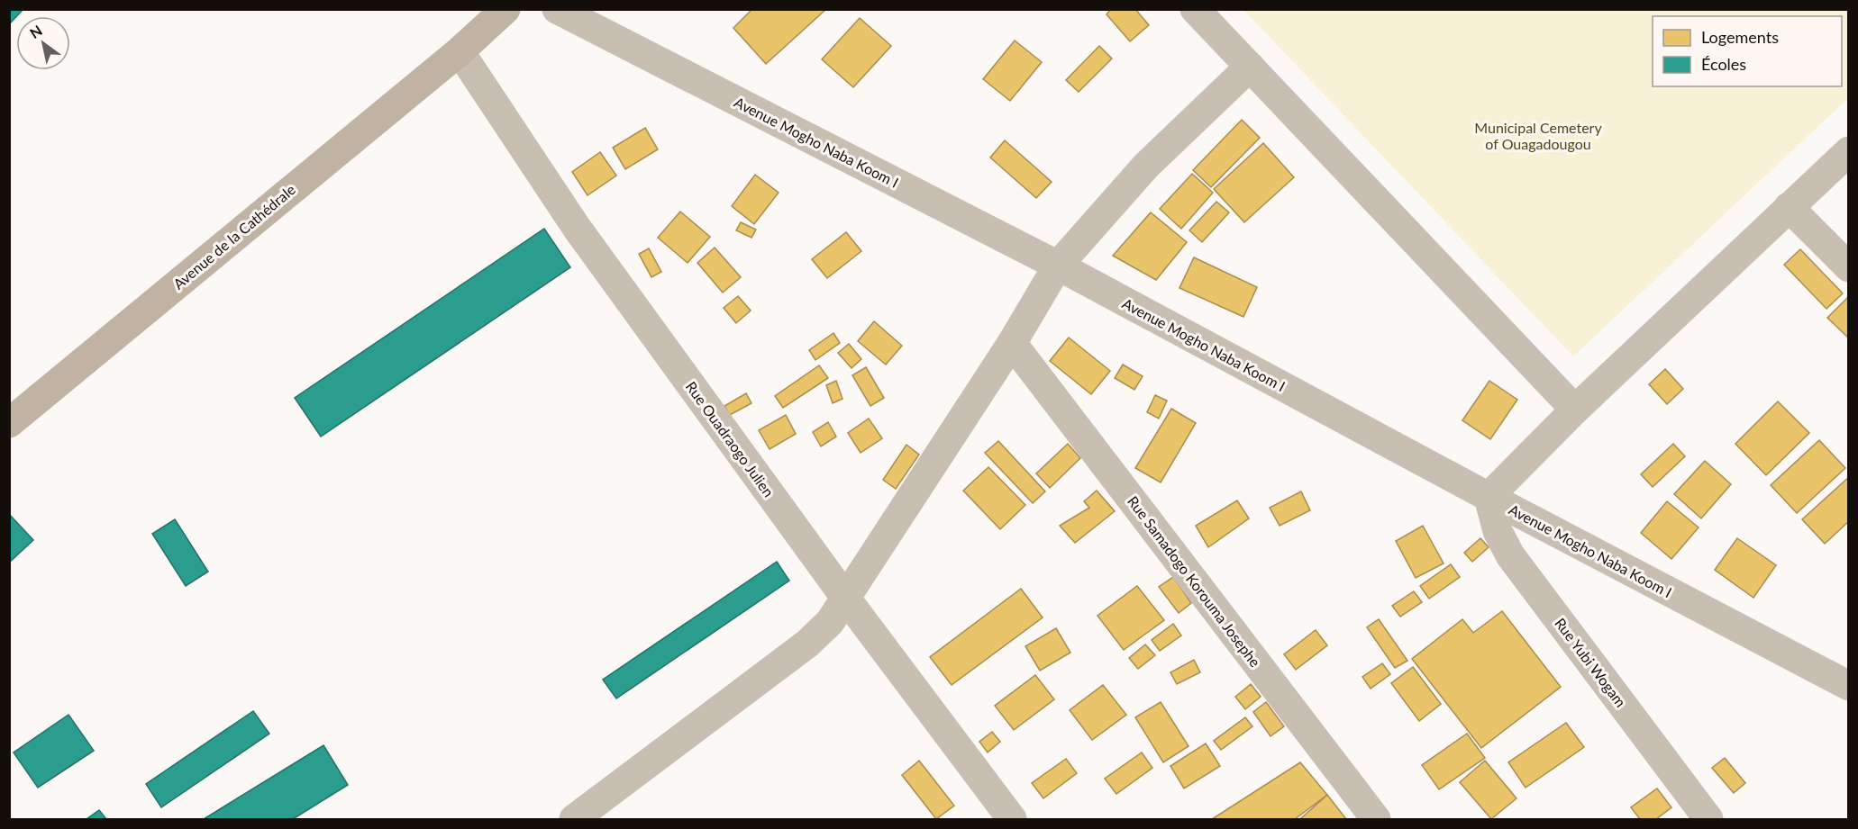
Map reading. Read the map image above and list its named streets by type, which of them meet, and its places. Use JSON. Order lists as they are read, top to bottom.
{
  "streets": {
    "main road": ["Avenue de la Cathédrale"],
    "street": [
      "Avenue Mogho Naba Koom I",
      "Rue Ouadraogo Julien",
      "Rue Samadogo Korouma Josephe",
      "Rue Yubi Wogam"
    ]
  },
  "crossings": [
    ["Avenue Mogho Naba Koom I", "Rue Yubi Wogam"],
    ["Avenue de la Cathédrale", "Rue Ouadraogo Julien"]
  ],
  "parks": ["Municipal Cemetery of Ouagadougou"],
  "legend": ["Logements", "Écoles"],
  "north": "top left"
}
